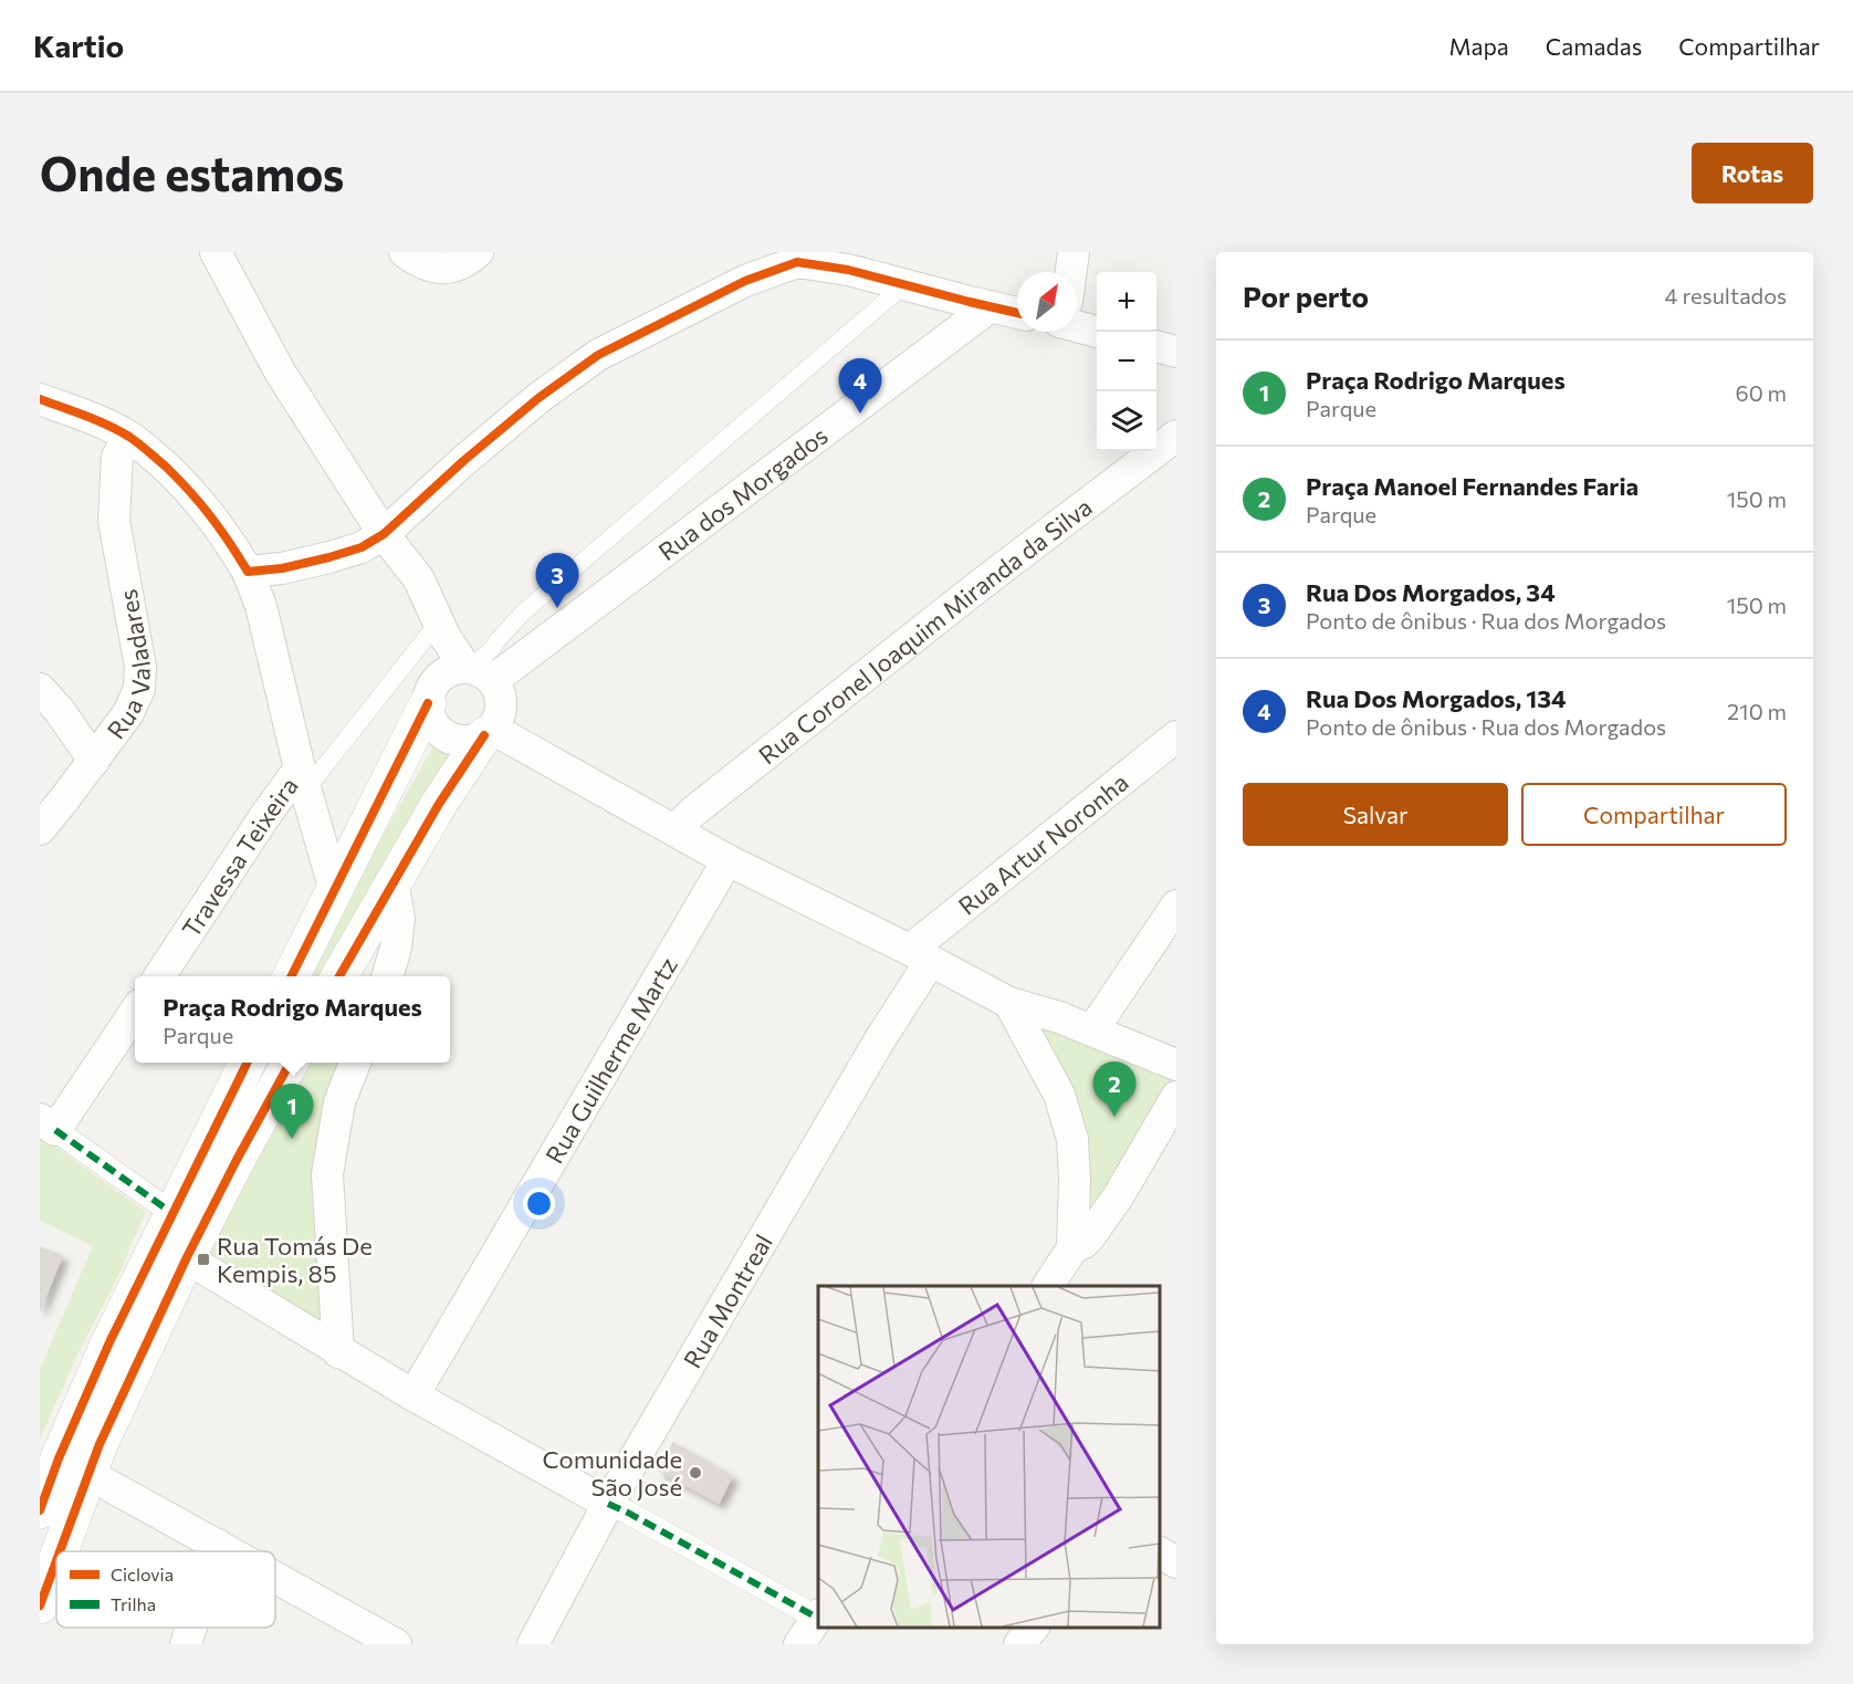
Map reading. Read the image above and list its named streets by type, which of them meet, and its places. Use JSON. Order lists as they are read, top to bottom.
{
  "streets": {
    "street": [
      "Rua dos Morgados",
      "Rua Coronel Joaquim Miranda da Silva",
      "Rua Valadares",
      "Rua Artur Noronha",
      "Travessa Teixeira",
      "Rua Guilherme Martz",
      "Rua Montreal"
    ]
  },
  "crossings": [
    ["Rua Valadares", "Travessa Teixeira"],
    ["Rua Artur Noronha", "Rua Montreal"]
  ],
  "places": {
    "transit": ["Rua Tomás De Kempis, 85"],
    "other": ["Comunidade São José"]
  },
  "legend": ["Ciclovia", "Trilha"],
  "north": "top right",
  "page": {
    "header": "Kartio",
    "nav": ["Mapa", "Camadas", "Compartilhar"],
    "buttons": [
      "Rotas",
      ["Salvar", "Compartilhar"]
    ],
    "title": "Onde estamos",
    "heading": ["Por perto", "4 resultados"],
    "map_buttons": ["+", "−"],
    "list": [
      {
        "mark": "1",
        "name": "Praça Rodrigo Marques",
        "note": "Parque",
        "value": "60 m"
      },
      {
        "mark": "2",
        "name": "Praça Manoel Fernandes Faria",
        "note": "Parque",
        "value": "150 m"
      },
      {
        "mark": "3",
        "name": "Rua Dos Morgados, 34",
        "note": "Ponto de ônibus · Rua dos Morgados",
        "value": "150 m"
      },
      {
        "mark": "4",
        "name": "Rua Dos Morgados, 134",
        "note": "Ponto de ônibus · Rua dos Morgados",
        "value": "210 m"
      }
    ],
    "pins": [
      "4",
      "3",
      "2",
      "1"
    ],
    "popup": ["Praça Rodrigo Marques", "Parque"]
  }
}
